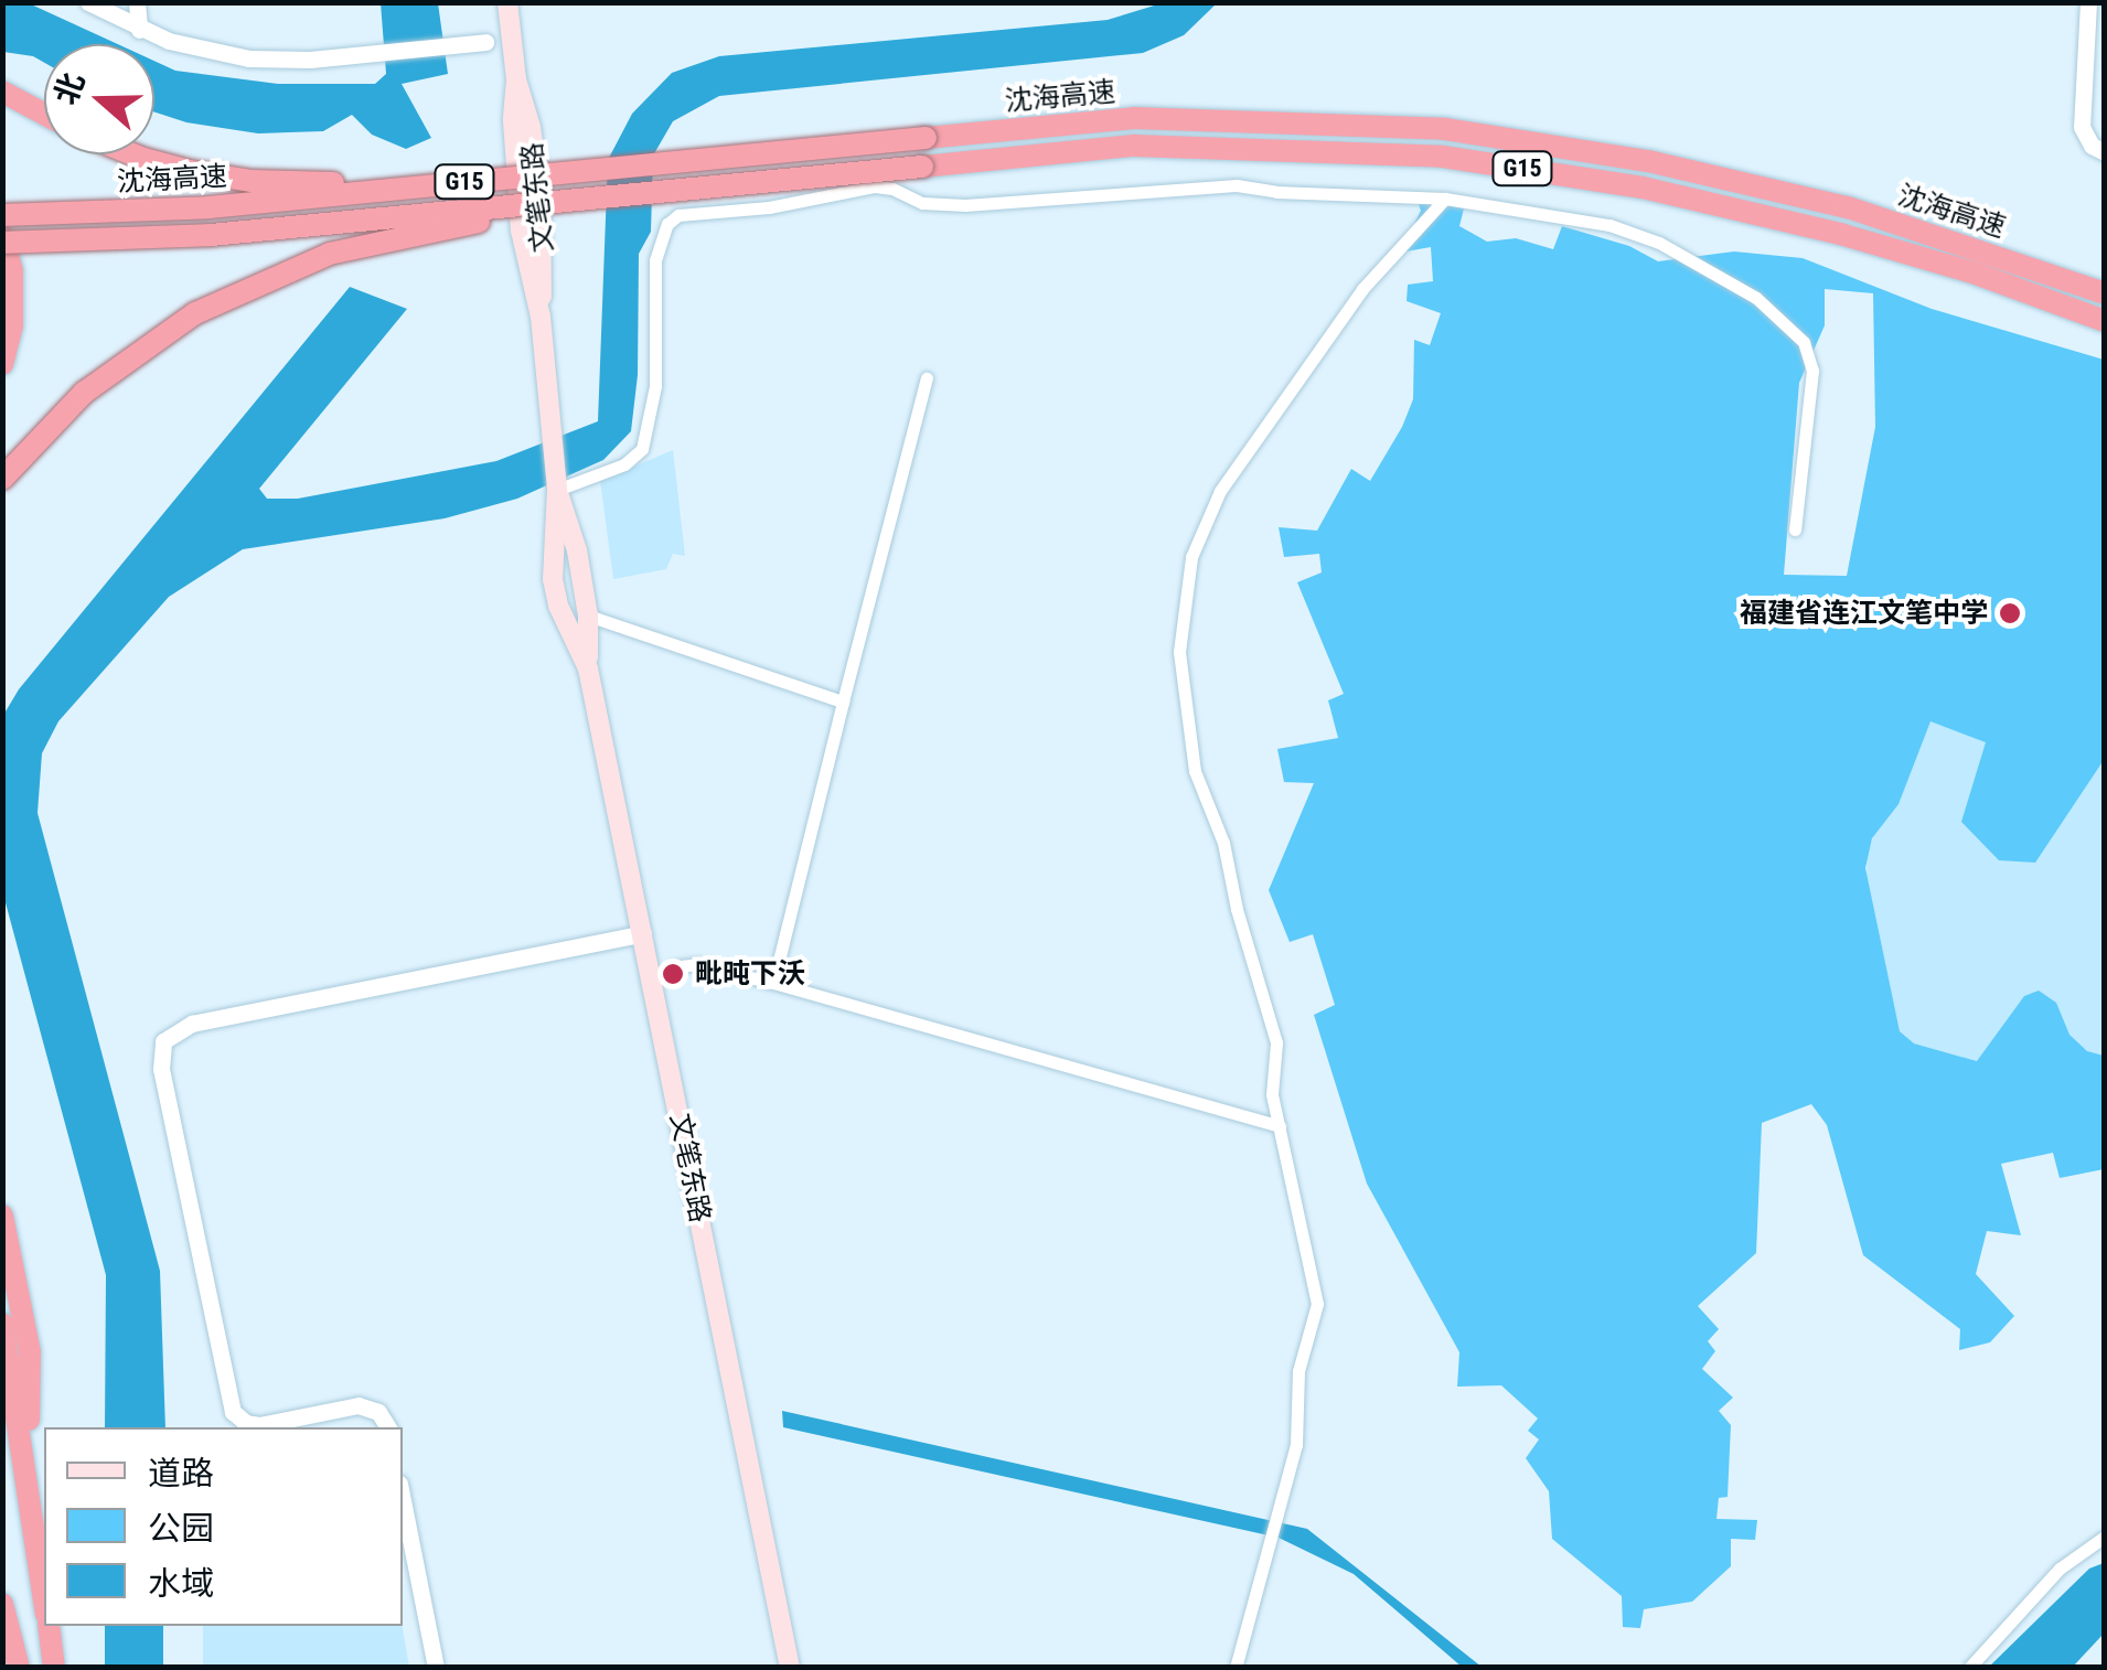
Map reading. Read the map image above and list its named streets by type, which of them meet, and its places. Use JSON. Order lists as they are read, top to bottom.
{
  "streets": {
    "highway": ["沈海高速", "G15"],
    "main road": ["文笔东路"]
  },
  "places": ["福建省连江文笔中学", "毗旽下沃"],
  "legend": ["道路", "公园", "水域"],
  "north": "left"
}
